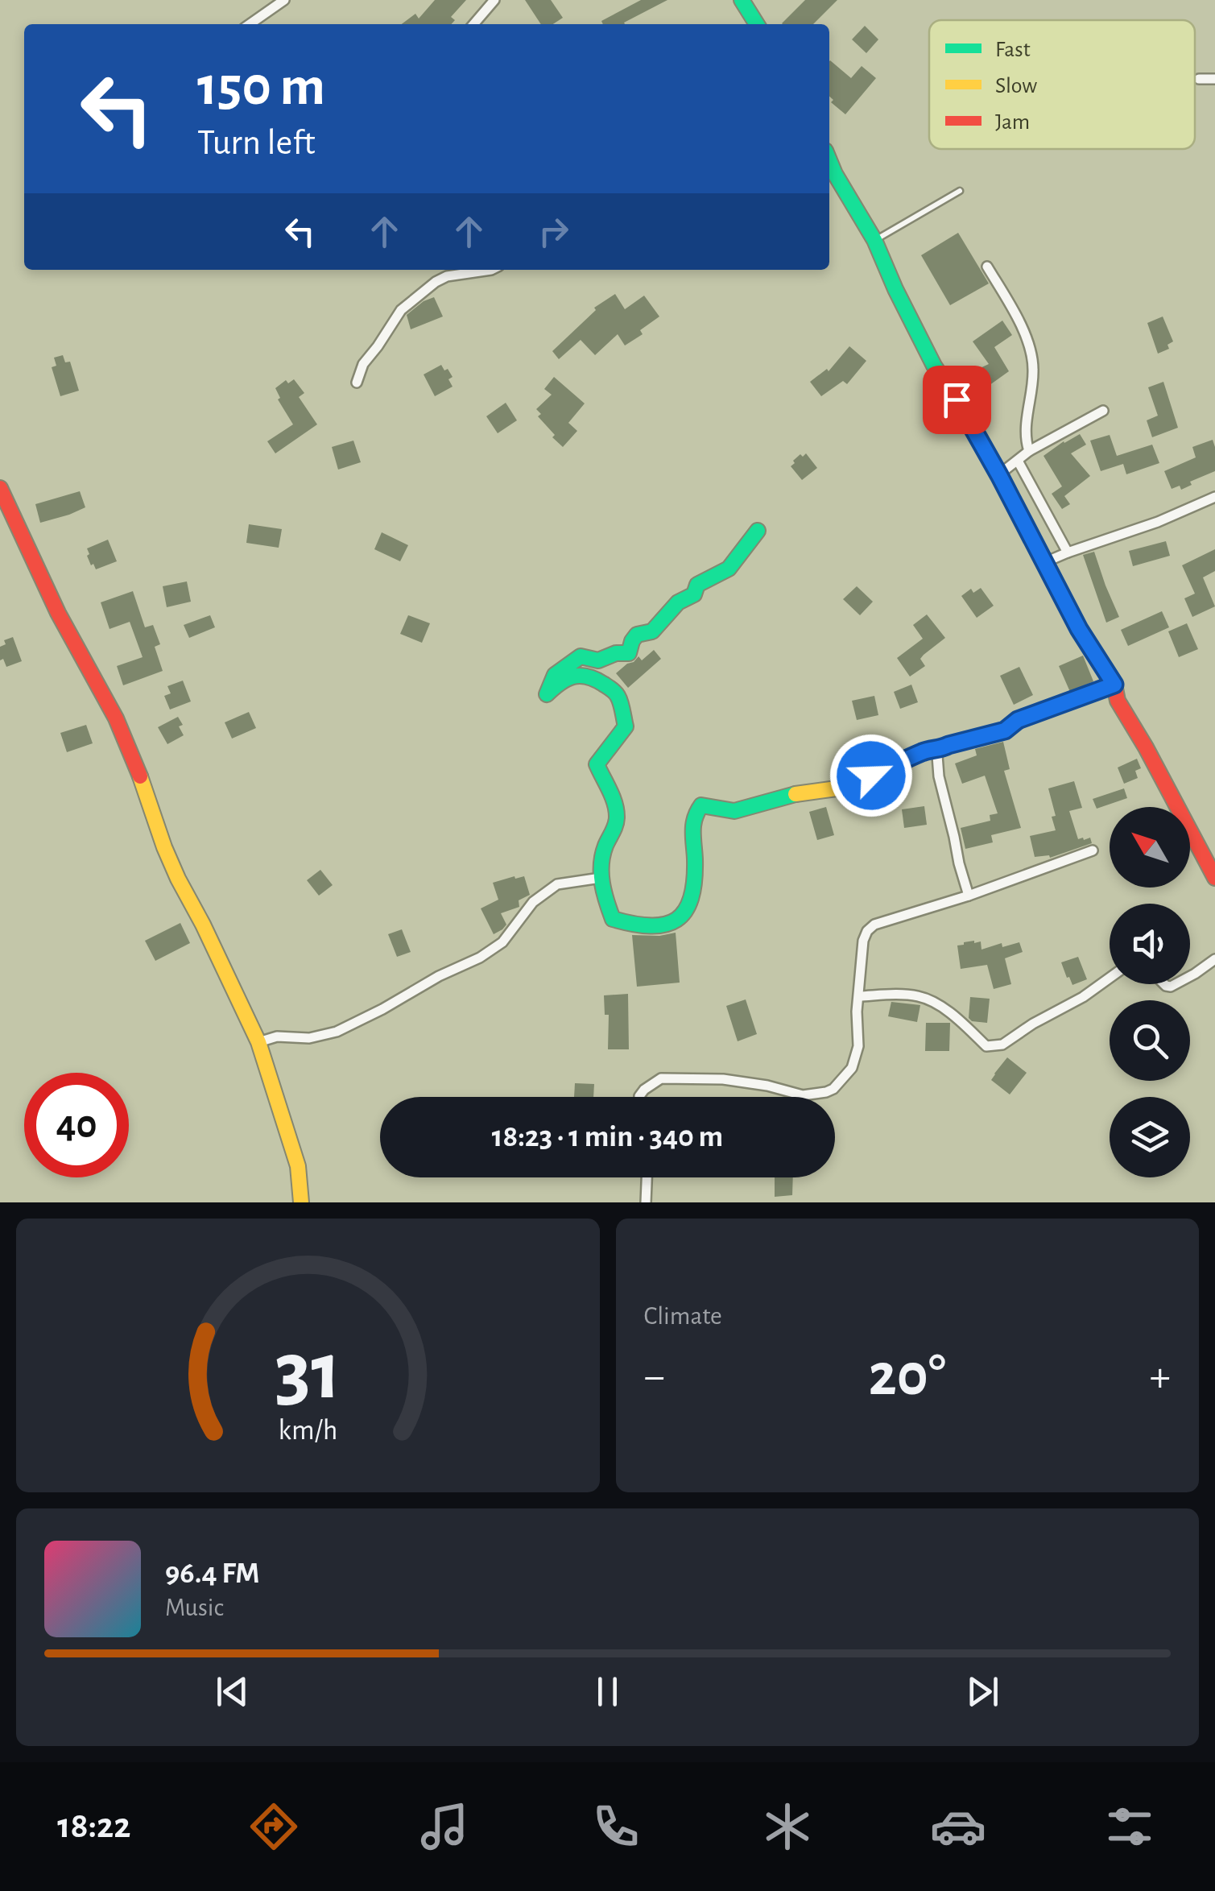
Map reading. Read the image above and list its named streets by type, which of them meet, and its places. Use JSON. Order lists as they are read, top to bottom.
{
  "legend": ["Fast", "Slow", "Jam"],
  "north": "top left",
  "page": {
    "turn": ["150 m", "Turn left"],
    "limit": "40",
    "trip": "18:23 · 1 min · 340 m",
    "tile": "Climate",
    "heat": ["−", "20°", "+"],
    "song": ["96.4 FM", "Music"],
    "tabs": "18:22",
    "gauge": ["31", "km/h"]
  }
}
